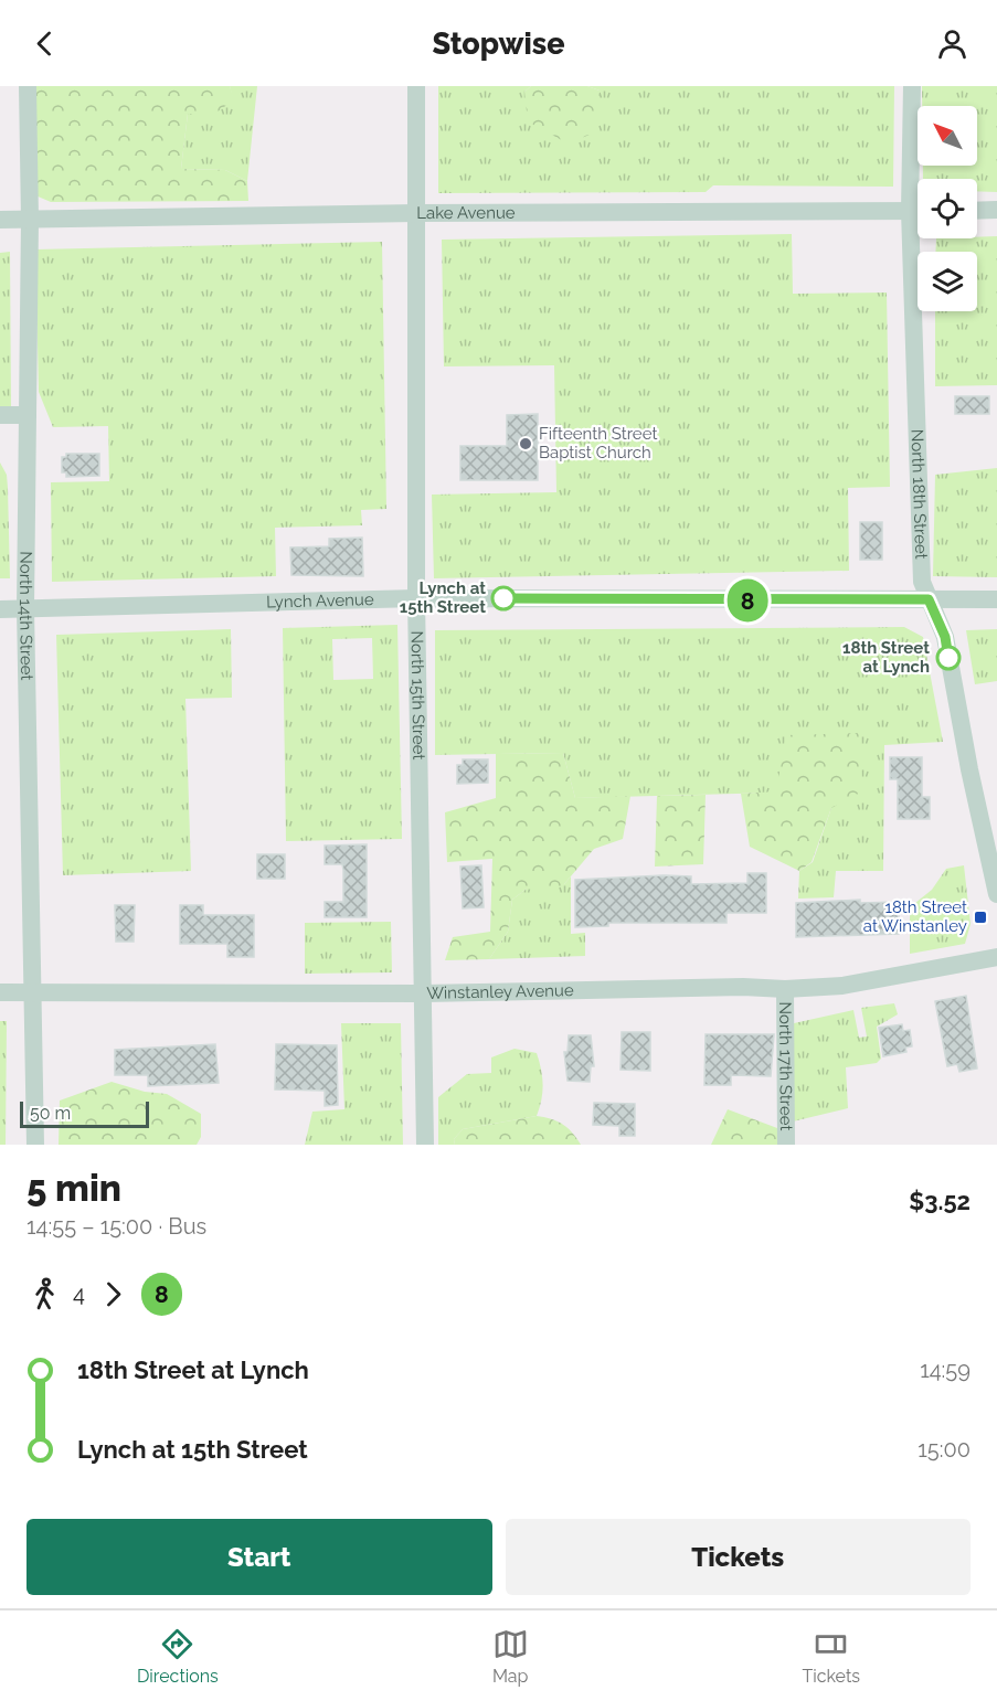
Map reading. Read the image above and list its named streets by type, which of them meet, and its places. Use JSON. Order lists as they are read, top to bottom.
{
  "streets": {
    "street": [
      "Lake Avenue",
      "North 18th Street",
      "Lynch Avenue",
      "North 14th Street",
      "North 15th Street",
      "Winstanley Avenue",
      "North 17th Street"
    ]
  },
  "crossings": [
    ["Lake Avenue", "North 18th Street"],
    ["Lake Avenue", "North 14th Street"],
    ["Lake Avenue", "North 15th Street"],
    ["North 18th Street", "Lynch Avenue"],
    ["Lynch Avenue", "North 14th Street"],
    ["Lynch Avenue", "North 15th Street"],
    ["North 14th Street", "Winstanley Avenue"],
    ["North 15th Street", "Winstanley Avenue"],
    ["Winstanley Avenue", "North 17th Street"]
  ],
  "places": {
    "other": ["Fifteenth Street Baptist Church", "Lynch at 15th Street", "18th Street at Lynch"],
    "transit": ["18th Street at Winstanley"]
  },
  "lines": ["bus line 8"],
  "scale_bar": "50 m",
  "north": "top left",
  "page": {
    "header": "Stopwise",
    "on_map": "8",
    "scale": "50 m",
    "heading": ["5 min", "14:55 – 15:00 · Bus", "$3.52"],
    "legs": ["4", "8"],
    "list": [
      {
        "name": "18th Street at Lynch",
        "value": "14:59"
      },
      {
        "name": "Lynch at 15th Street",
        "value": "15:00"
      }
    ],
    "buttons": ["Start", "Tickets"],
    "tabs": ["Directions", "Map", "Tickets"]
  }
}
